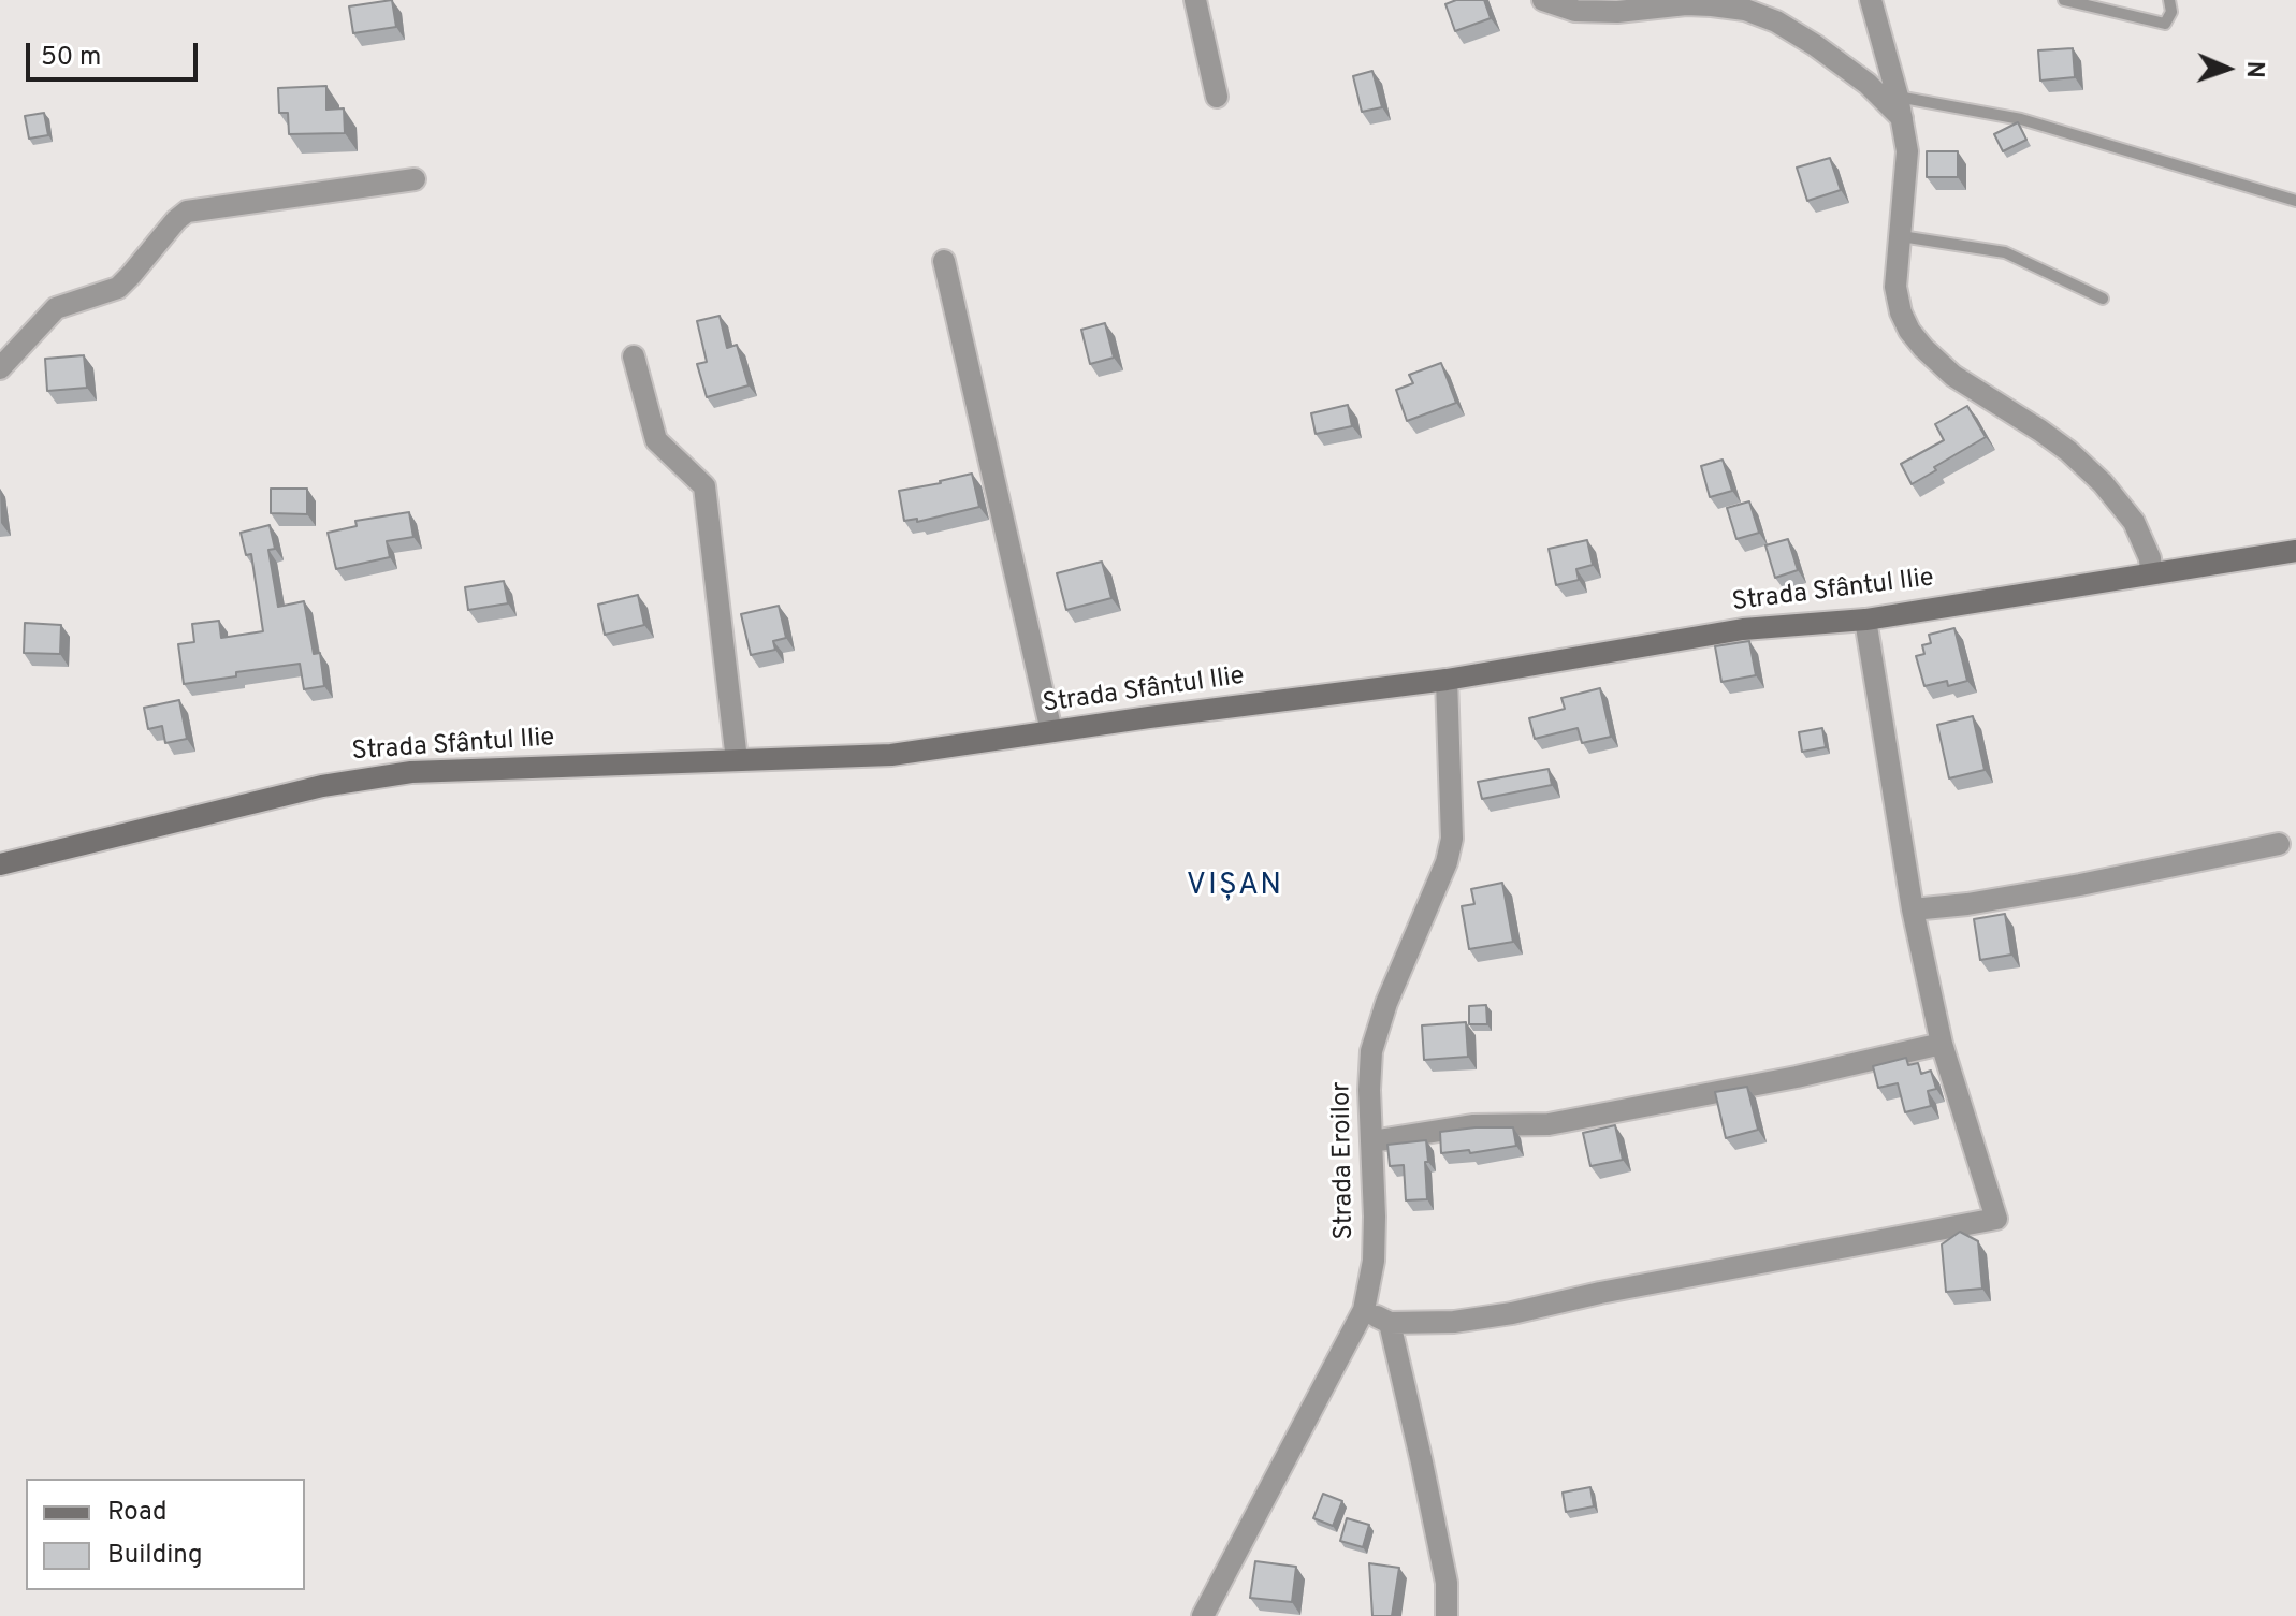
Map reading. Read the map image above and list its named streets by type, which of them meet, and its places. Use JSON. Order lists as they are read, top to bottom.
{
  "streets": {
    "street": ["Strada Sfântul Ilie", "Strada Eroilor"]
  },
  "crossings": [
    ["Strada Sfântul Ilie", "Strada Eroilor"]
  ],
  "districts": ["VIȘAN"],
  "legend": ["Road", "Building"],
  "scale_bar": "50 m",
  "north": "right"
}
